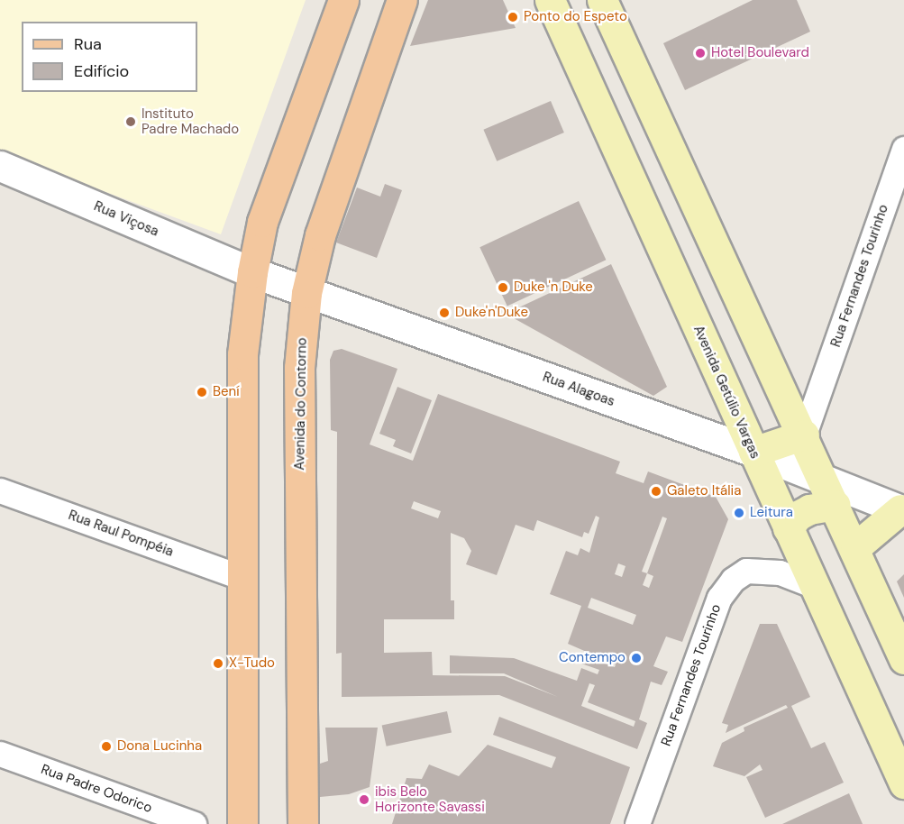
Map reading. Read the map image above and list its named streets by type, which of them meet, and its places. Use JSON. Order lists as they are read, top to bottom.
{
  "streets": {
    "main road": ["Avenida Getúlio Vargas", "Avenida do Contorno"],
    "street": [
      "Rua Viçosa",
      "Rua Fernandes Tourinho",
      "Rua Alagoas",
      "Rua Raul Pompéia",
      "Rua Padre Odorico"
    ]
  },
  "crossings": [
    ["Rua Viçosa", "Rua Alagoas"],
    ["Rua Fernandes Tourinho", "Avenida Getúlio Vargas"],
    ["Rua Alagoas", "Avenida Getúlio Vargas"],
    ["Rua Alagoas", "Avenida do Contorno"]
  ],
  "places": [
    "Ponto do Espeto",
    "Hotel Boulevard",
    "Instituto Padre Machado",
    "Duke 'n Duke",
    "Duke'n'Duke",
    "Bení",
    "Galeto Itália",
    "Leitura",
    "Contempo",
    "X-Tudo",
    "Dona Lucinha",
    "ibis Belo Horizonte Savassi"
  ],
  "legend": ["Rua", "Edifício"]
}
